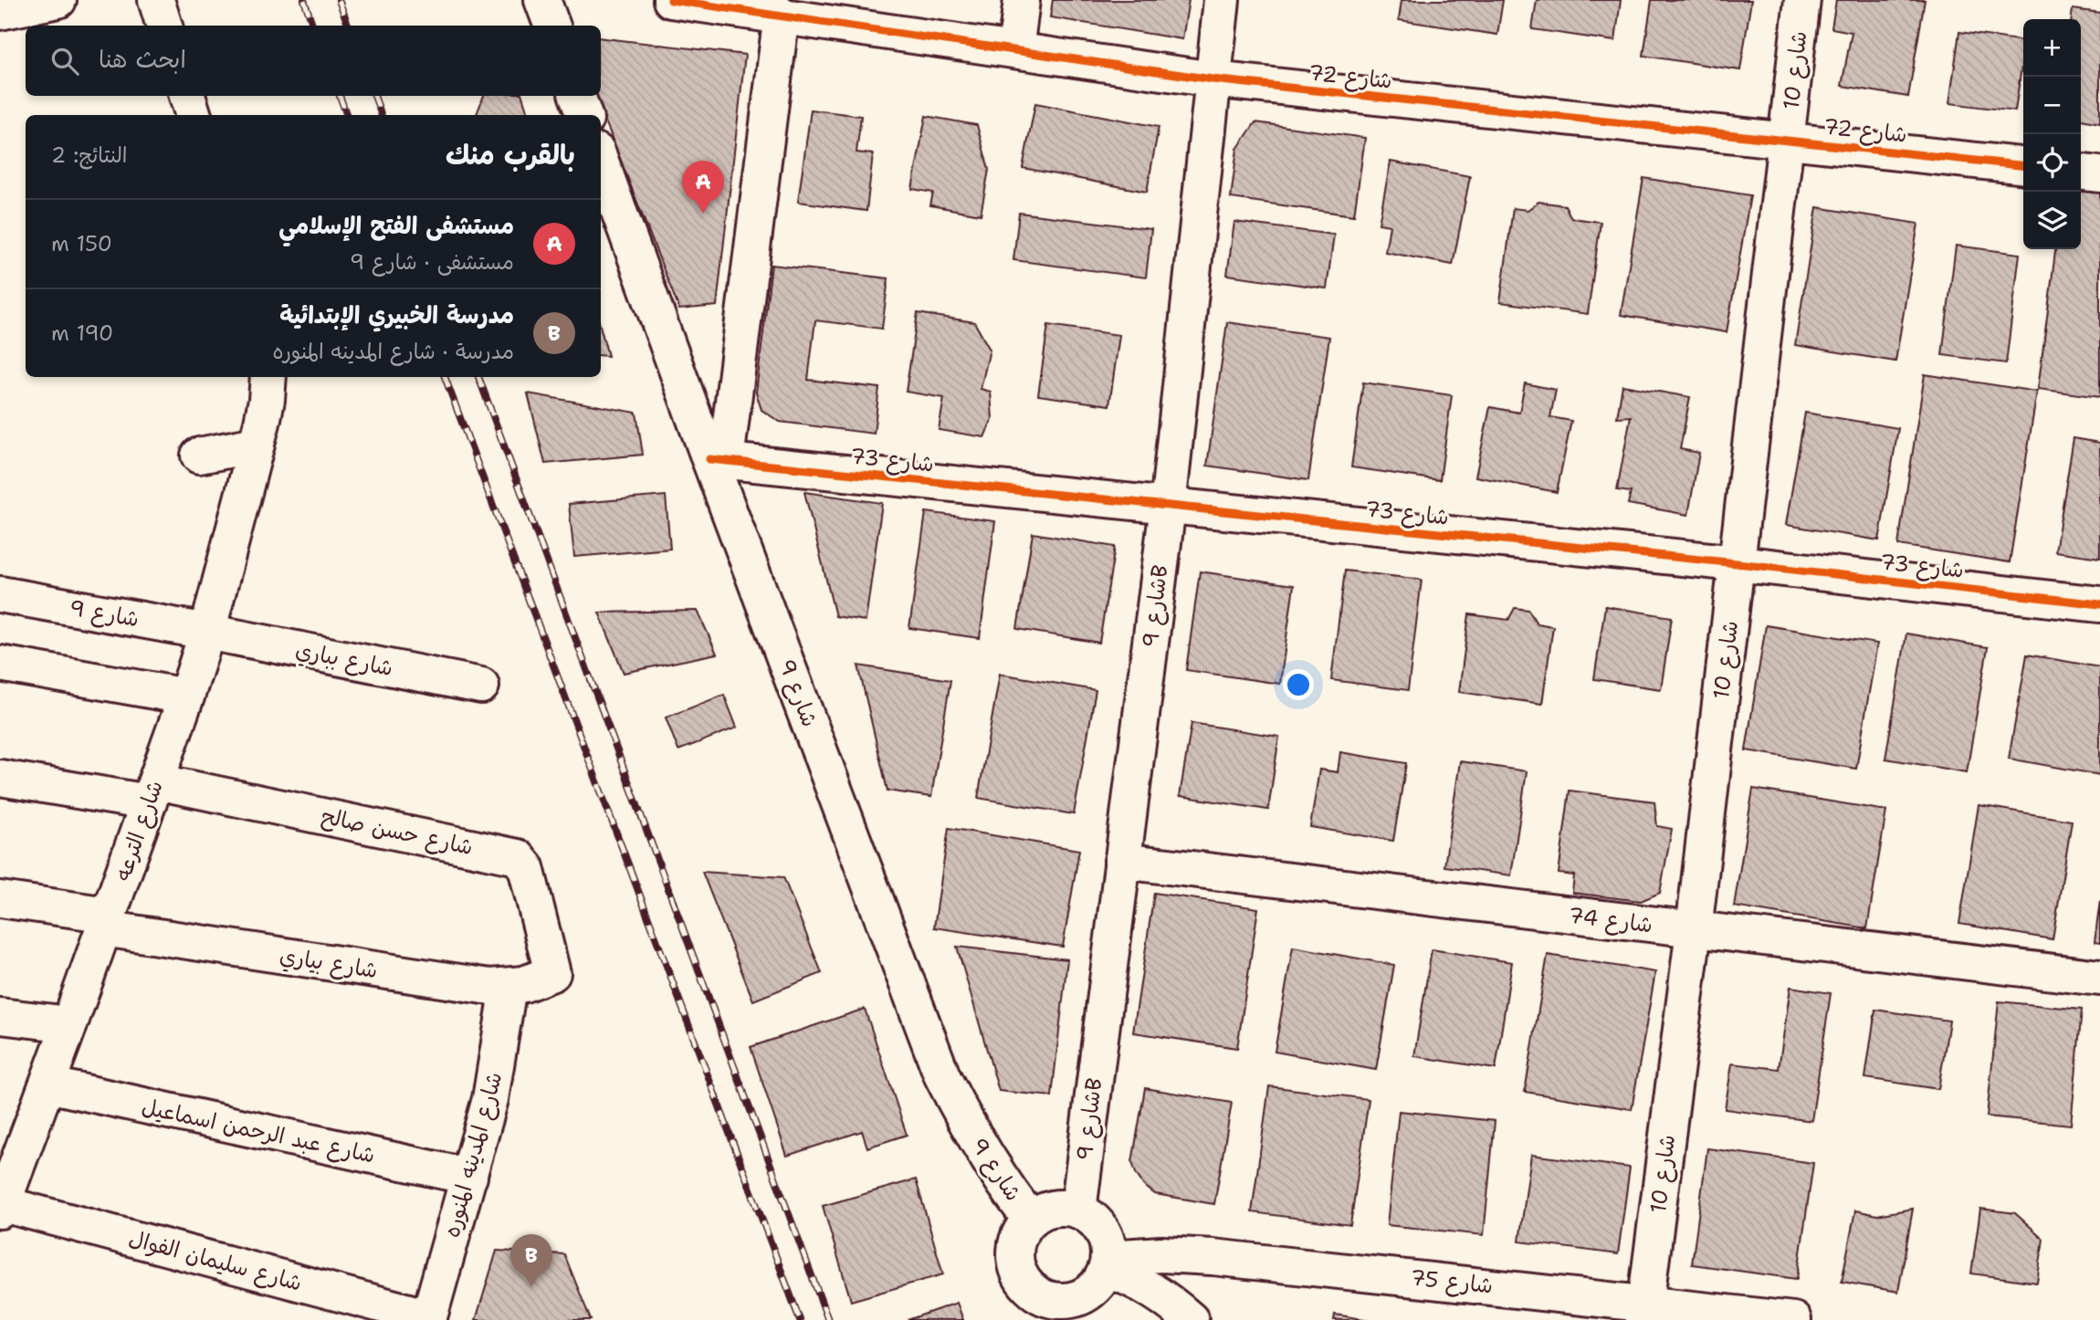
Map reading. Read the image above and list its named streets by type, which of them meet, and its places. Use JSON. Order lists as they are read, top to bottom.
{
  "streets": {
    "street": [
      "شارع 10",
      "شارع 72",
      "شارع 73",
      "شارع 9B",
      "شارع 9",
      "شارع بباري",
      "شارع الترعه",
      "شارع حسن صالح",
      "شارع 74",
      "شارع بياري",
      "شارع عبد الرحمن اسماعيل",
      "شارع المدينه المنوره",
      "شارع سليمان الفوال",
      "شارع 75"
    ]
  },
  "crossings": [
    ["شارع 10", "شارع 72"],
    ["شارع 10", "شارع 73"],
    ["شارع 10", "شارع 74"],
    ["شارع 10", "شارع 75"],
    ["شارع 72", "شارع 9B"],
    ["شارع 73", "شارع 9B"],
    ["شارع 73", "شارع 9"],
    ["شارع 9B", "شارع 9"],
    ["شارع 9B", "شارع 74"],
    ["شارع 9B", "شارع 75"],
    ["شارع 9", "شارع بباري"],
    ["شارع 9", "شارع الترعه"],
    ["شارع 9", "شارع 75"],
    ["شارع بباري", "شارع الترعه"],
    ["شارع الترعه", "شارع حسن صالح"],
    ["شارع الترعه", "شارع بياري"],
    ["شارع الترعه", "شارع عبد الرحمن اسماعيل"],
    ["شارع الترعه", "شارع سليمان الفوال"],
    ["شارع حسن صالح", "شارع بياري"],
    ["شارع بياري", "شارع المدينه المنوره"],
    ["شارع عبد الرحمن اسماعيل", "شارع المدينه المنوره"],
    ["شارع المدينه المنوره", "شارع سليمان الفوال"]
  ],
  "page": {
    "map_buttons": ["+", "−"],
    "search": "ابحث هنا",
    "heading": ["بالقرب منك", "النتائج: 2"],
    "pins": ["A", "B"],
    "list": [
      {
        "mark": "A",
        "name": "مستشفى الفتح الإسلامي",
        "note": "مستشفى · شارع 9",
        "value": "150 m"
      },
      {
        "mark": "B",
        "name": "مدرسة الخبيري الإبتدائية",
        "note": "مدرسة · شارع المدينه المنوره",
        "value": "190 m"
      }
    ]
  }
}
